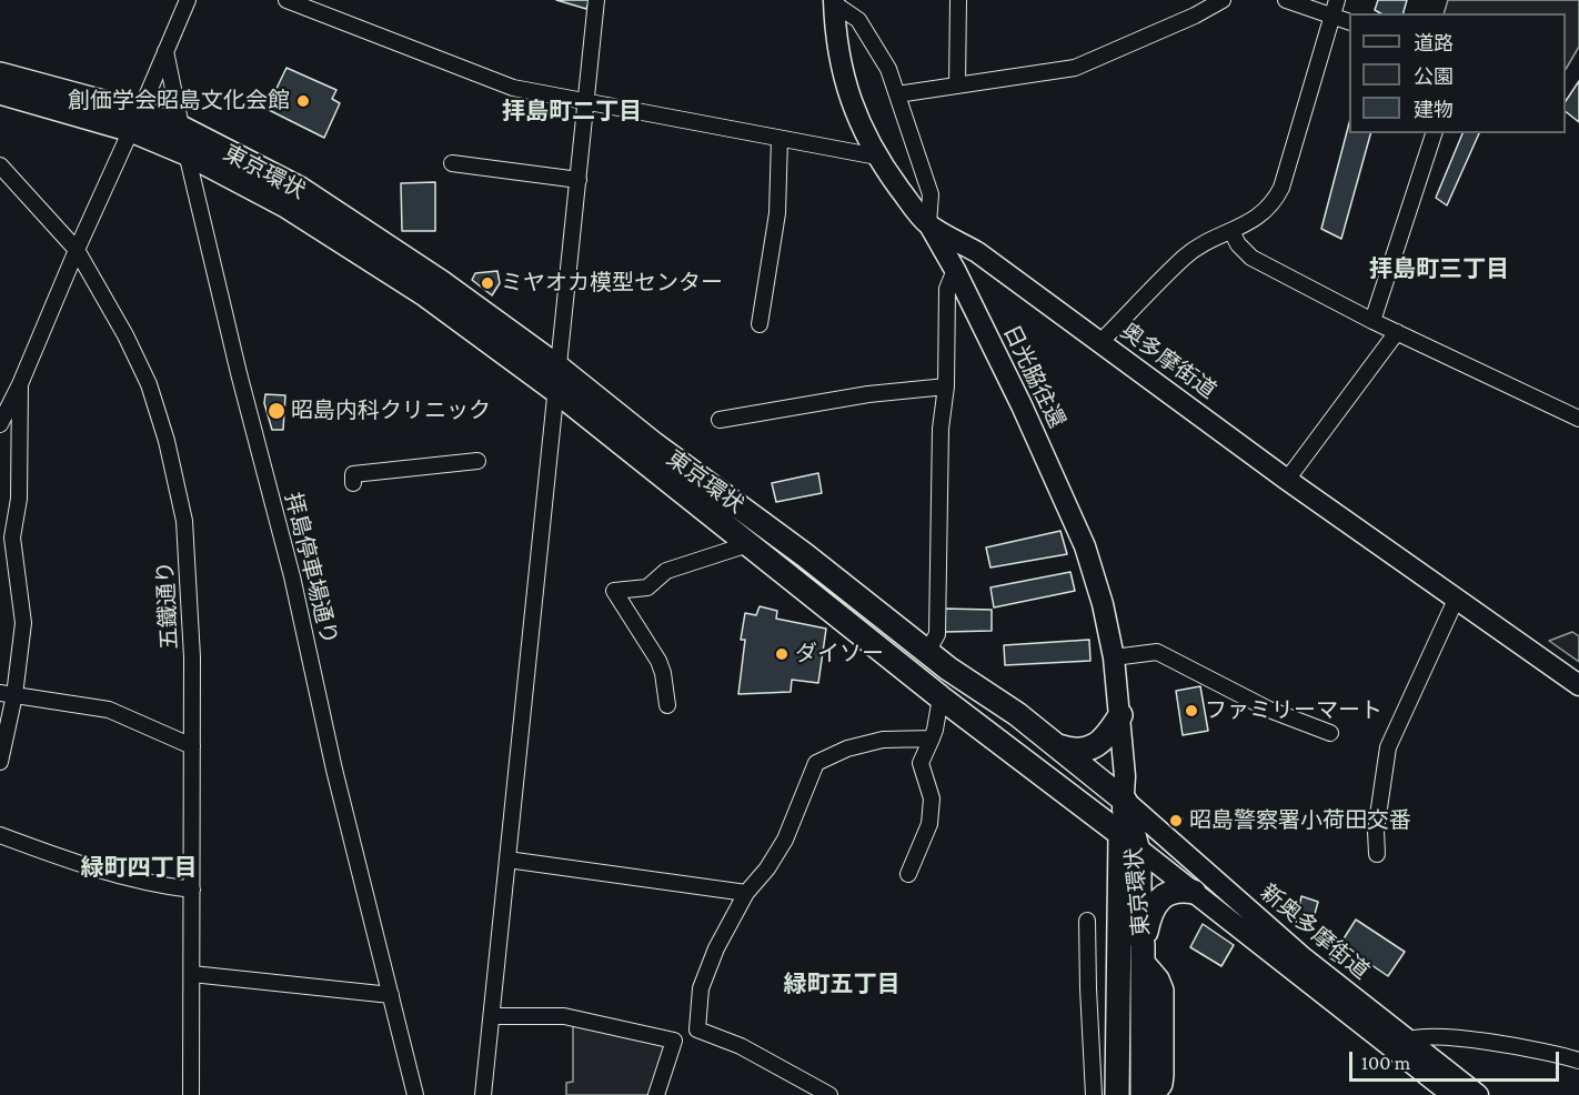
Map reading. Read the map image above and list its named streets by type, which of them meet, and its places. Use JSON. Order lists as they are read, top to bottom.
{
  "streets": {
    "highway": ["東京環状"],
    "main road": ["奥多摩街道", "日光脇往還", "新奥多摩街道"],
    "street": ["拝島停車場通り", "五鐵通り"]
  },
  "crossings": [
    ["東京環状", "日光脇往還"],
    ["東京環状", "拝島停車場通り"],
    ["東京環状", "新奥多摩街道"],
    ["奥多摩街道", "日光脇往還"],
    ["日光脇往還", "新奥多摩街道"]
  ],
  "districts": [
    "拝島町二丁目",
    "拝島町三丁目",
    "緑町四丁目",
    "緑町五丁目"
  ],
  "places": [
    "創価学会昭島文化会館",
    "ミヤオカ模型センター",
    "昭島内科クリニック",
    "ダイソー",
    "ファミリーマート",
    "昭島警察署小荷田交番"
  ],
  "legend": ["道路", "公園", "建物"],
  "scale_bar": "100 m"
}
